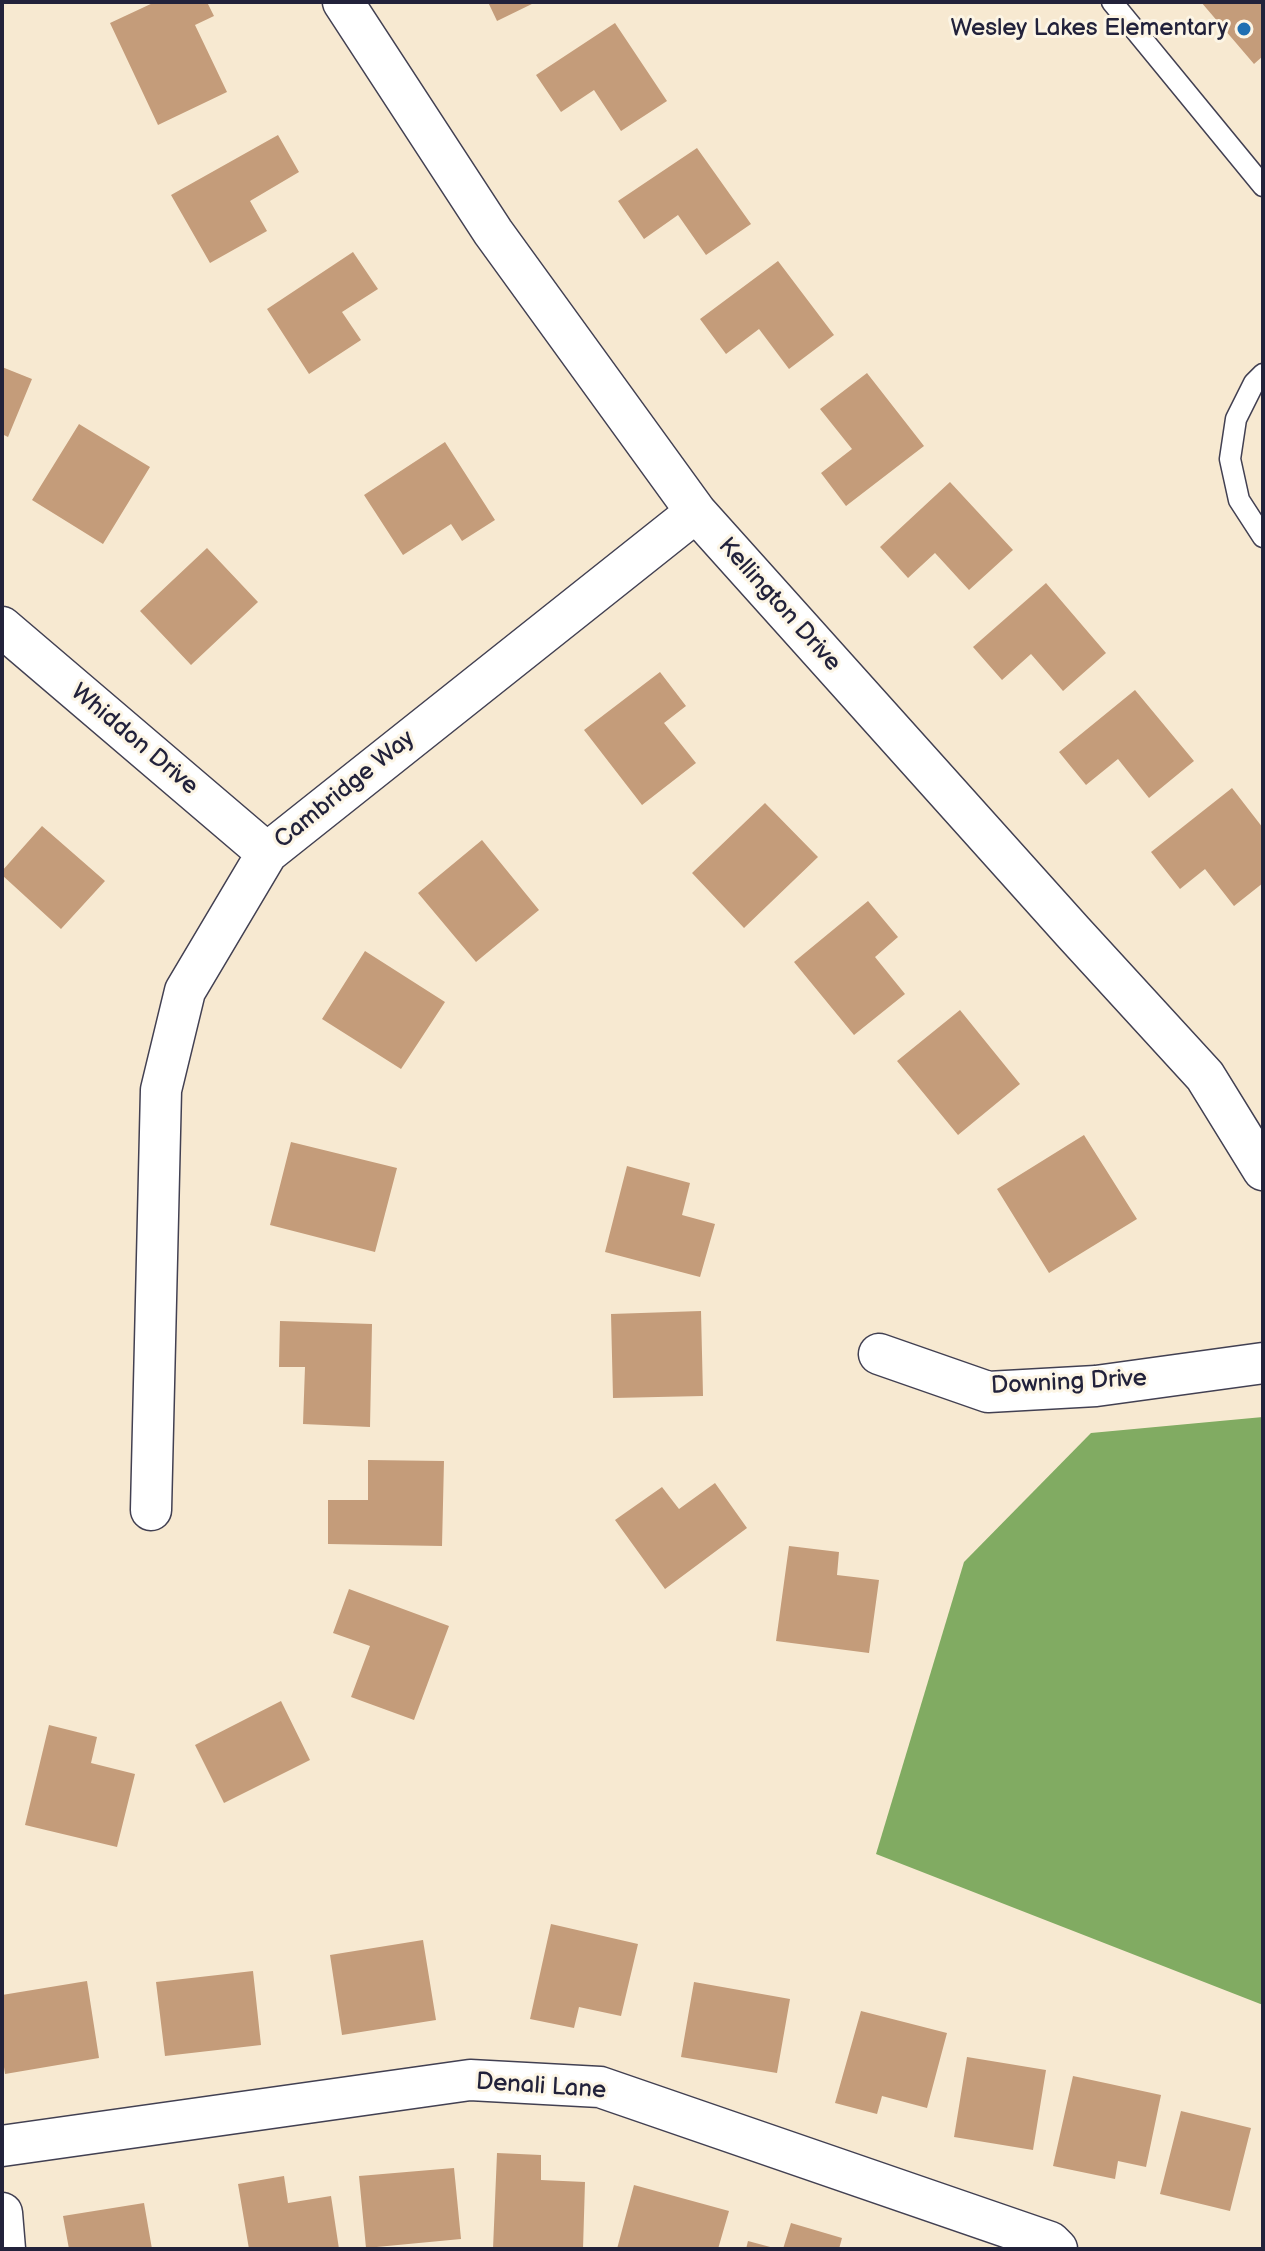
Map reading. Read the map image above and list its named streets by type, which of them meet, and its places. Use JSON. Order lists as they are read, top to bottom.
{
  "streets": {
    "street": [
      "Kellington Drive",
      "Whiddon Drive",
      "Cambridge Way",
      "Downing Drive",
      "Denali Lane"
    ]
  },
  "crossings": [
    ["Kellington Drive", "Cambridge Way"],
    ["Whiddon Drive", "Cambridge Way"]
  ],
  "places": ["Wesley Lakes Elementary"]
}
